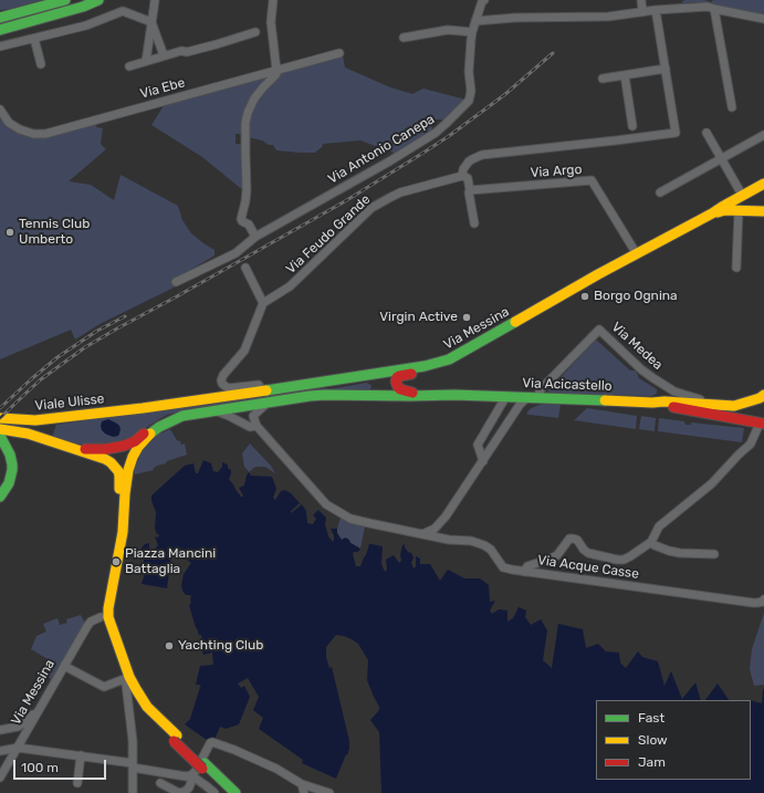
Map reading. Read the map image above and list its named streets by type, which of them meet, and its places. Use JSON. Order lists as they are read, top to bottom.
{
  "streets": {
    "main road": ["Via Messina", "Via Acicastello", "Viale Ulisse"],
    "street": [
      "Via Ebe",
      "Via Antonio Canepa",
      "Via Argo",
      "Via Feudo Grande",
      "Via Medea",
      "Via Acque Casse"
    ]
  },
  "crossings": [
    ["Via Argo", "Via Messina"],
    ["Via Messina", "Viale Ulisse"],
    ["Via Medea", "Via Acicastello"]
  ],
  "places": [
    "Tennis Club Umberto",
    "Borgo Ognina",
    "Virgin Active",
    "Piazza Mancini Battaglia",
    "Yachting Club"
  ],
  "legend": ["Fast", "Slow", "Jam"],
  "scale_bar": "100 m"
}
